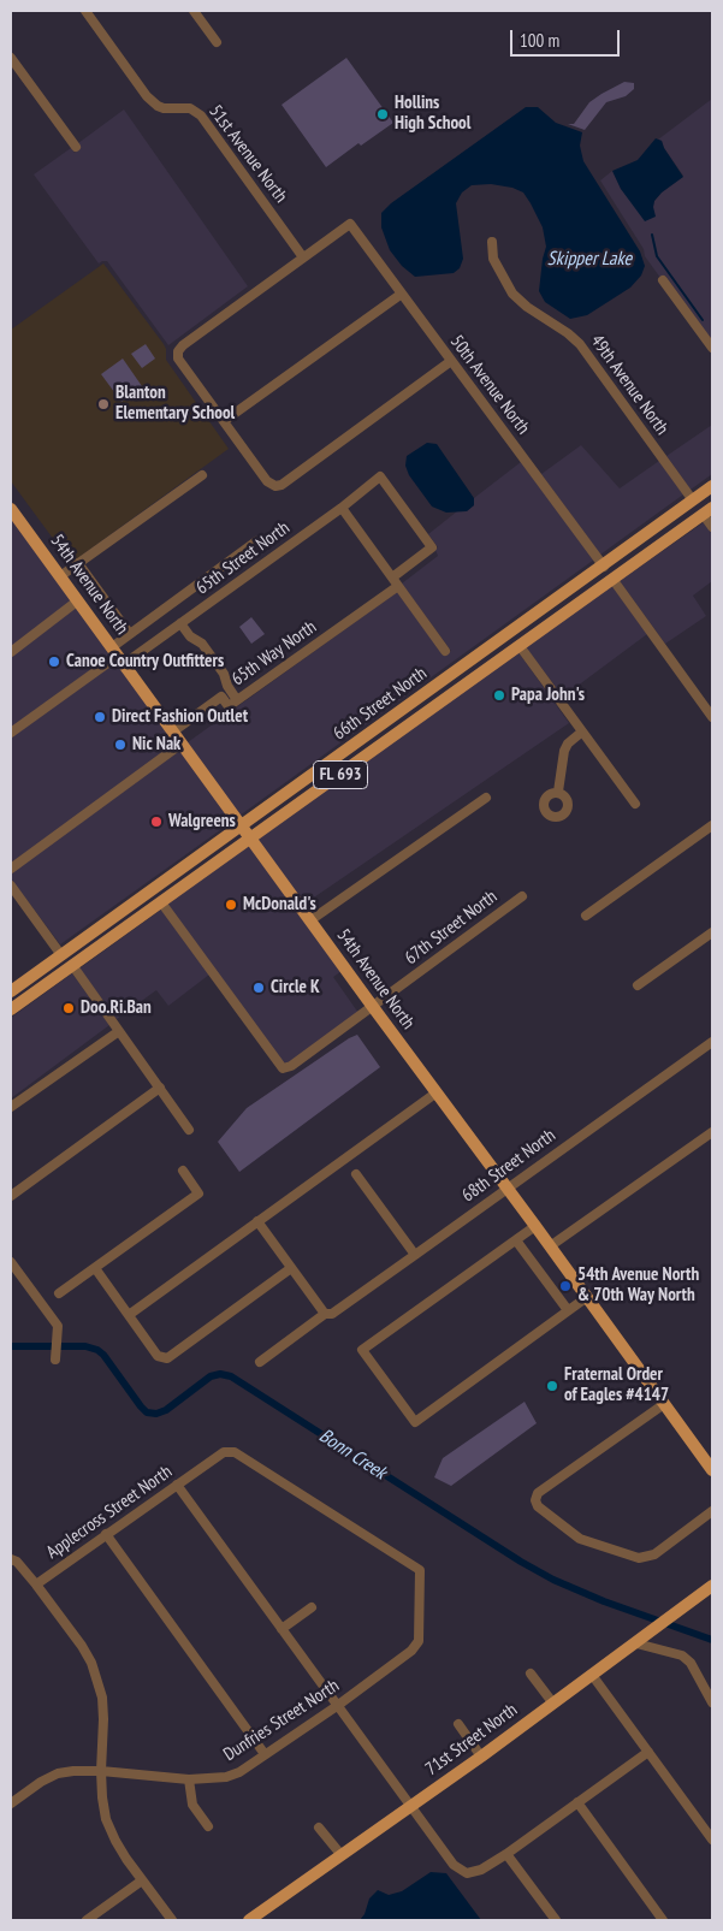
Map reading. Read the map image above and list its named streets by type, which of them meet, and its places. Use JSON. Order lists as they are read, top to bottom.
{
  "streets": {
    "main road": [
      "54th Avenue North",
      "66th Street North",
      "FL 693",
      "71st Street North"
    ],
    "street": [
      "51st Avenue North",
      "50th Avenue North",
      "49th Avenue North",
      "65th Street North",
      "65th Way North",
      "67th Street North",
      "68th Street North",
      "Applecross Street North",
      "Dunfries Street North"
    ]
  },
  "crossings": [
    ["51st Avenue North", "50th Avenue North"],
    ["50th Avenue North", "66th Street North"],
    ["49th Avenue North", "66th Street North"],
    ["65th Street North", "54th Avenue North"],
    ["65th Street North", "65th Way North"],
    ["54th Avenue North", "65th Way North"],
    ["54th Avenue North", "66th Street North"],
    ["54th Avenue North", "67th Street North"],
    ["54th Avenue North", "68th Street North"],
    ["66th Street North", "67th Street North"],
    ["Applecross Street North", "Dunfries Street North"]
  ],
  "water": ["Skipper Lake", "Bonn Creek"],
  "places": [
    "Hollins High School",
    "Blanton Elementary School",
    "Canoe Country Outfitters",
    "Papa John's",
    "Direct Fashion Outlet",
    "Nic Nak",
    "Walgreens",
    "McDonald's",
    "Circle K",
    "Doo.Ri.Ban",
    "54th Avenue North & 70th Way North",
    "Fraternal Order of Eagles #4147"
  ],
  "scale_bar": "100 m"
}
